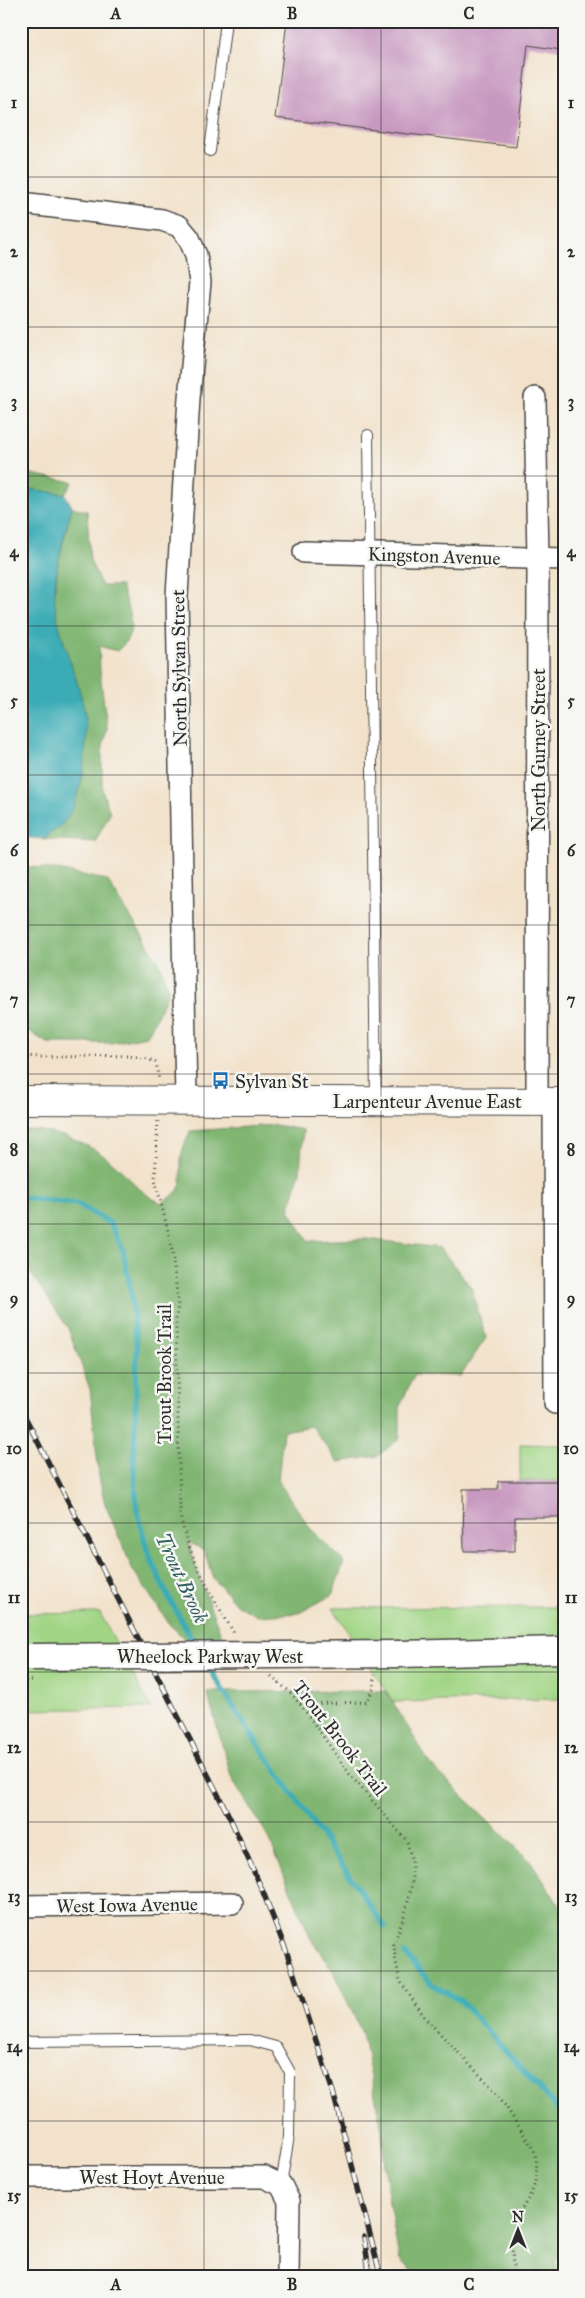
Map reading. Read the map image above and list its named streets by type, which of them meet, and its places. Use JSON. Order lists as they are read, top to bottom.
{
  "streets": {
    "main road": ["Larpenteur Avenue East"],
    "street": [
      "Kingston Avenue",
      "North Sylvan Street",
      "North Gurney Street",
      "Wheelock Parkway West",
      "West Iowa Avenue",
      "West Hoyt Avenue"
    ],
    "path": ["Trout Brook Trail"]
  },
  "crossings": [
    ["Kingston Avenue", "North Gurney Street"],
    ["North Sylvan Street", "Larpenteur Avenue East"],
    ["North Gurney Street", "Larpenteur Avenue East"]
  ],
  "water": ["Trout Brook"],
  "places": {
    "bus stop": ["Sylvan St"]
  },
  "north": "top",
  "grid": {
    "columns": ["A", "B", "C"],
    "rows": [
      "1",
      "2",
      "3",
      "4",
      "5",
      "6",
      "7",
      "8",
      "9",
      "10",
      "11",
      "12",
      "13",
      "14",
      "15"
    ]
  }
}
